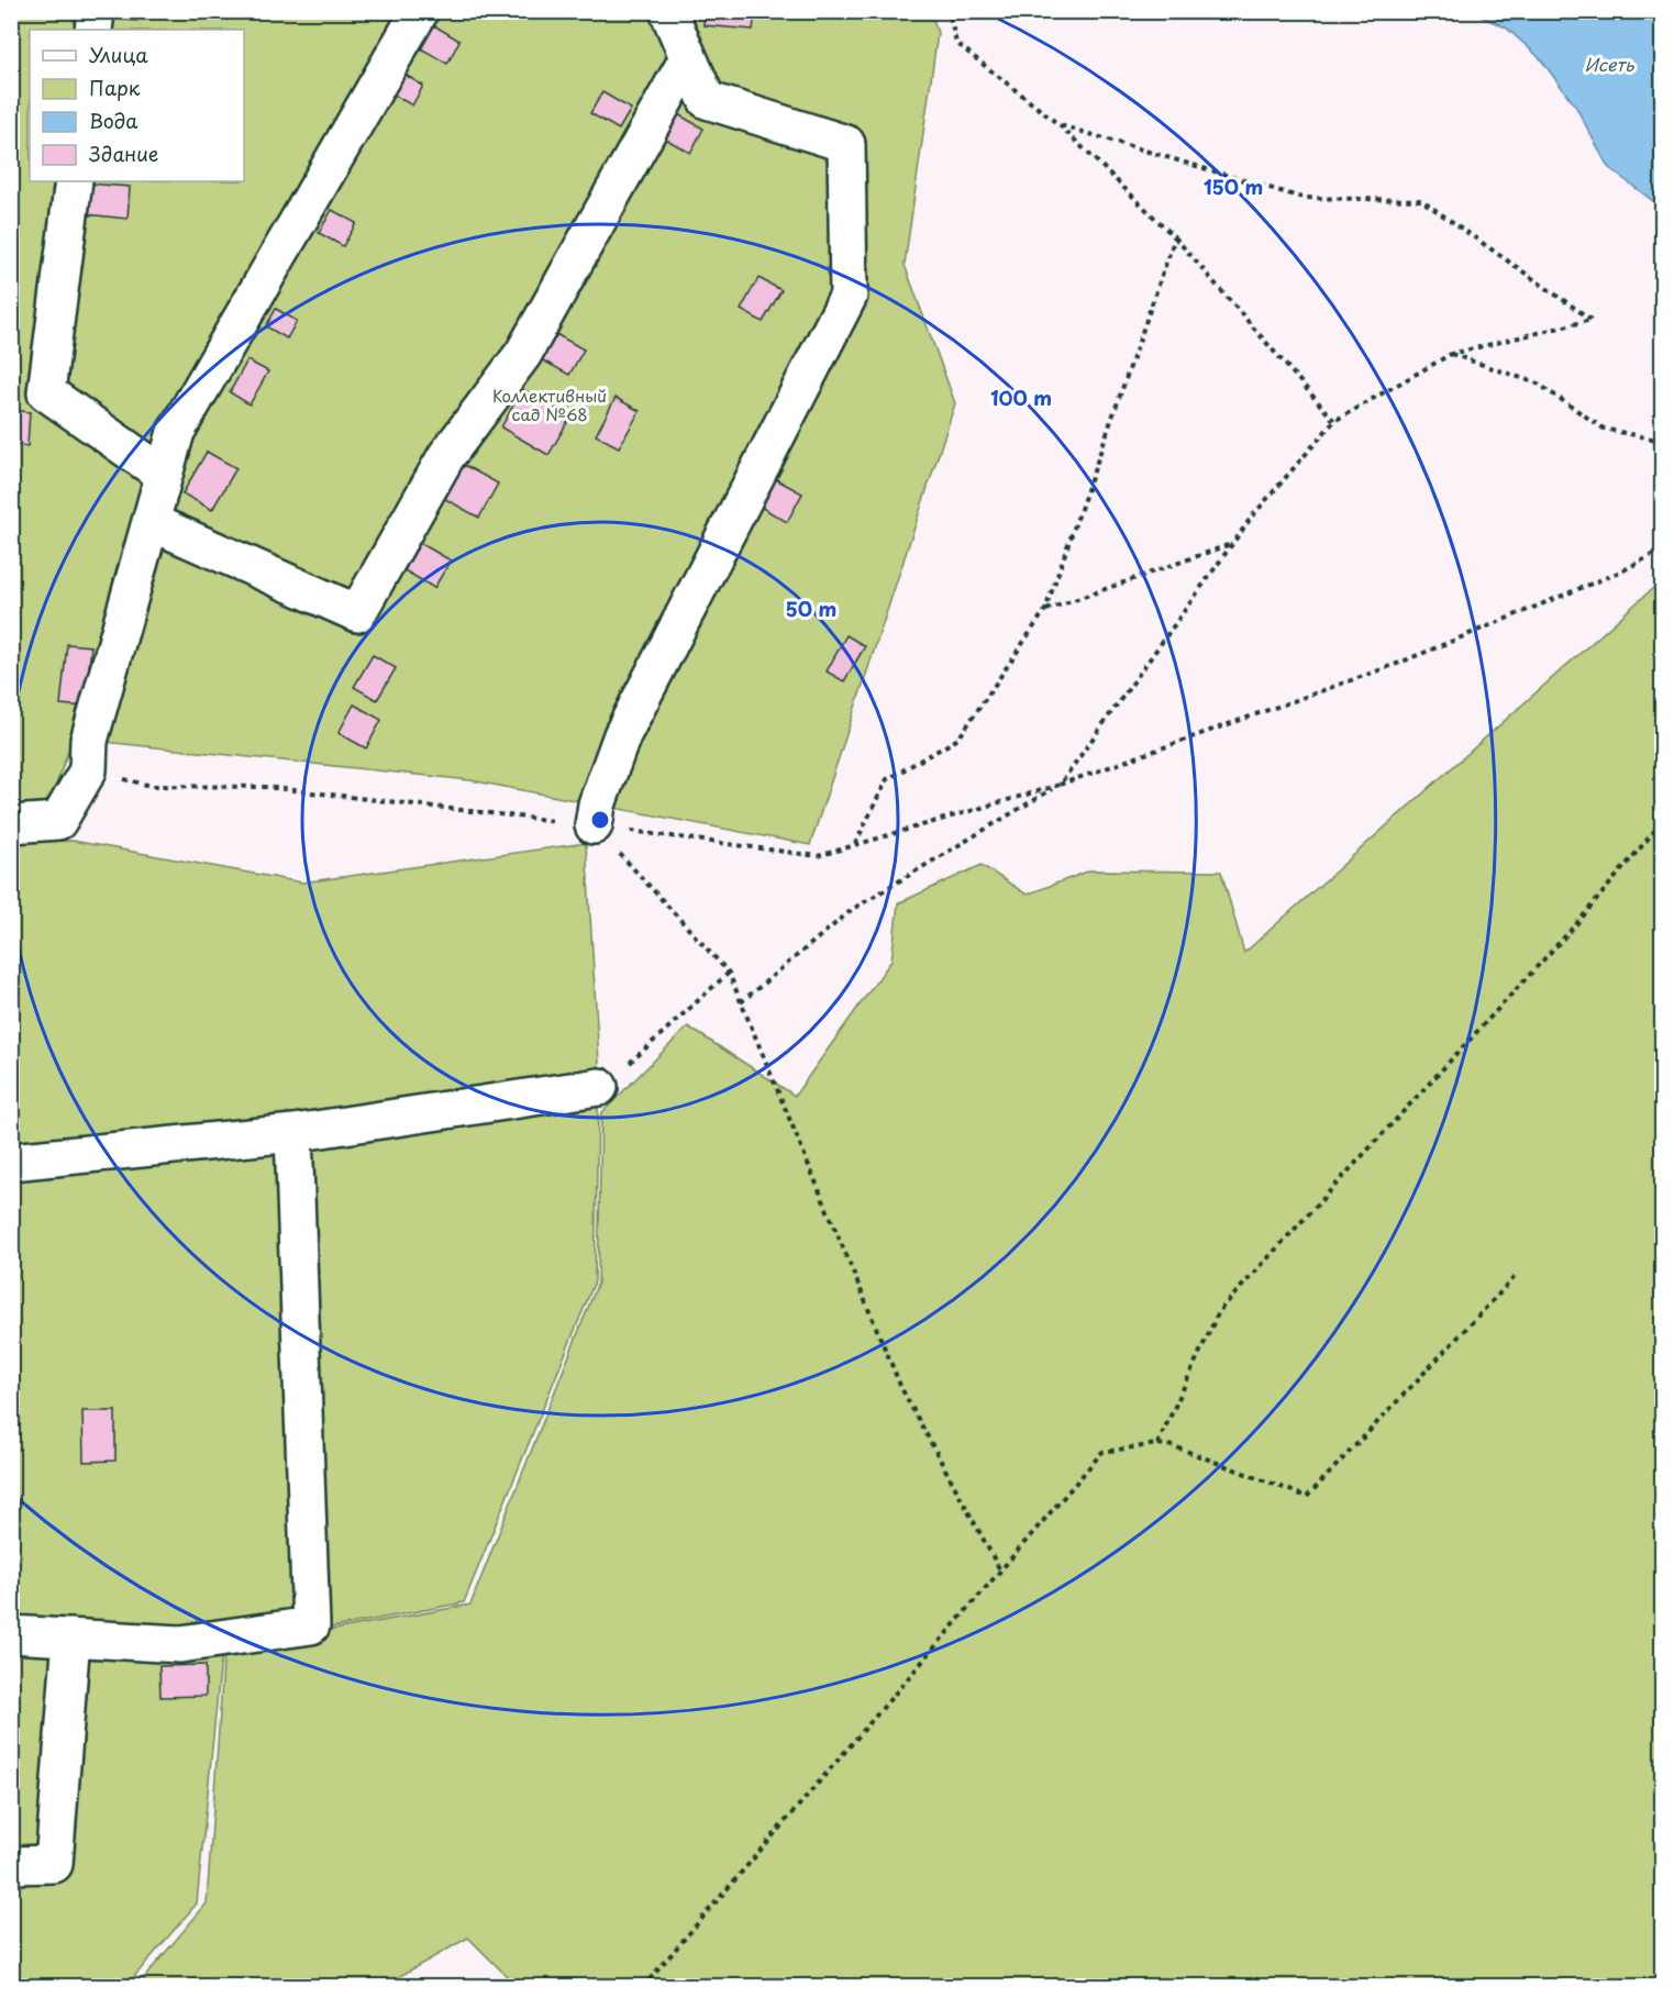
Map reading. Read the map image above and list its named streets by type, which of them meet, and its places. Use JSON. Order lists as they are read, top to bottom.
{
  "water": ["Исеть"],
  "parks": ["Коллективный сад №68"],
  "legend": [
    "Улица",
    "Парк",
    "Вода",
    "Здание"
  ],
  "rings": ["150 m", "100 m", "50 m"]
}
